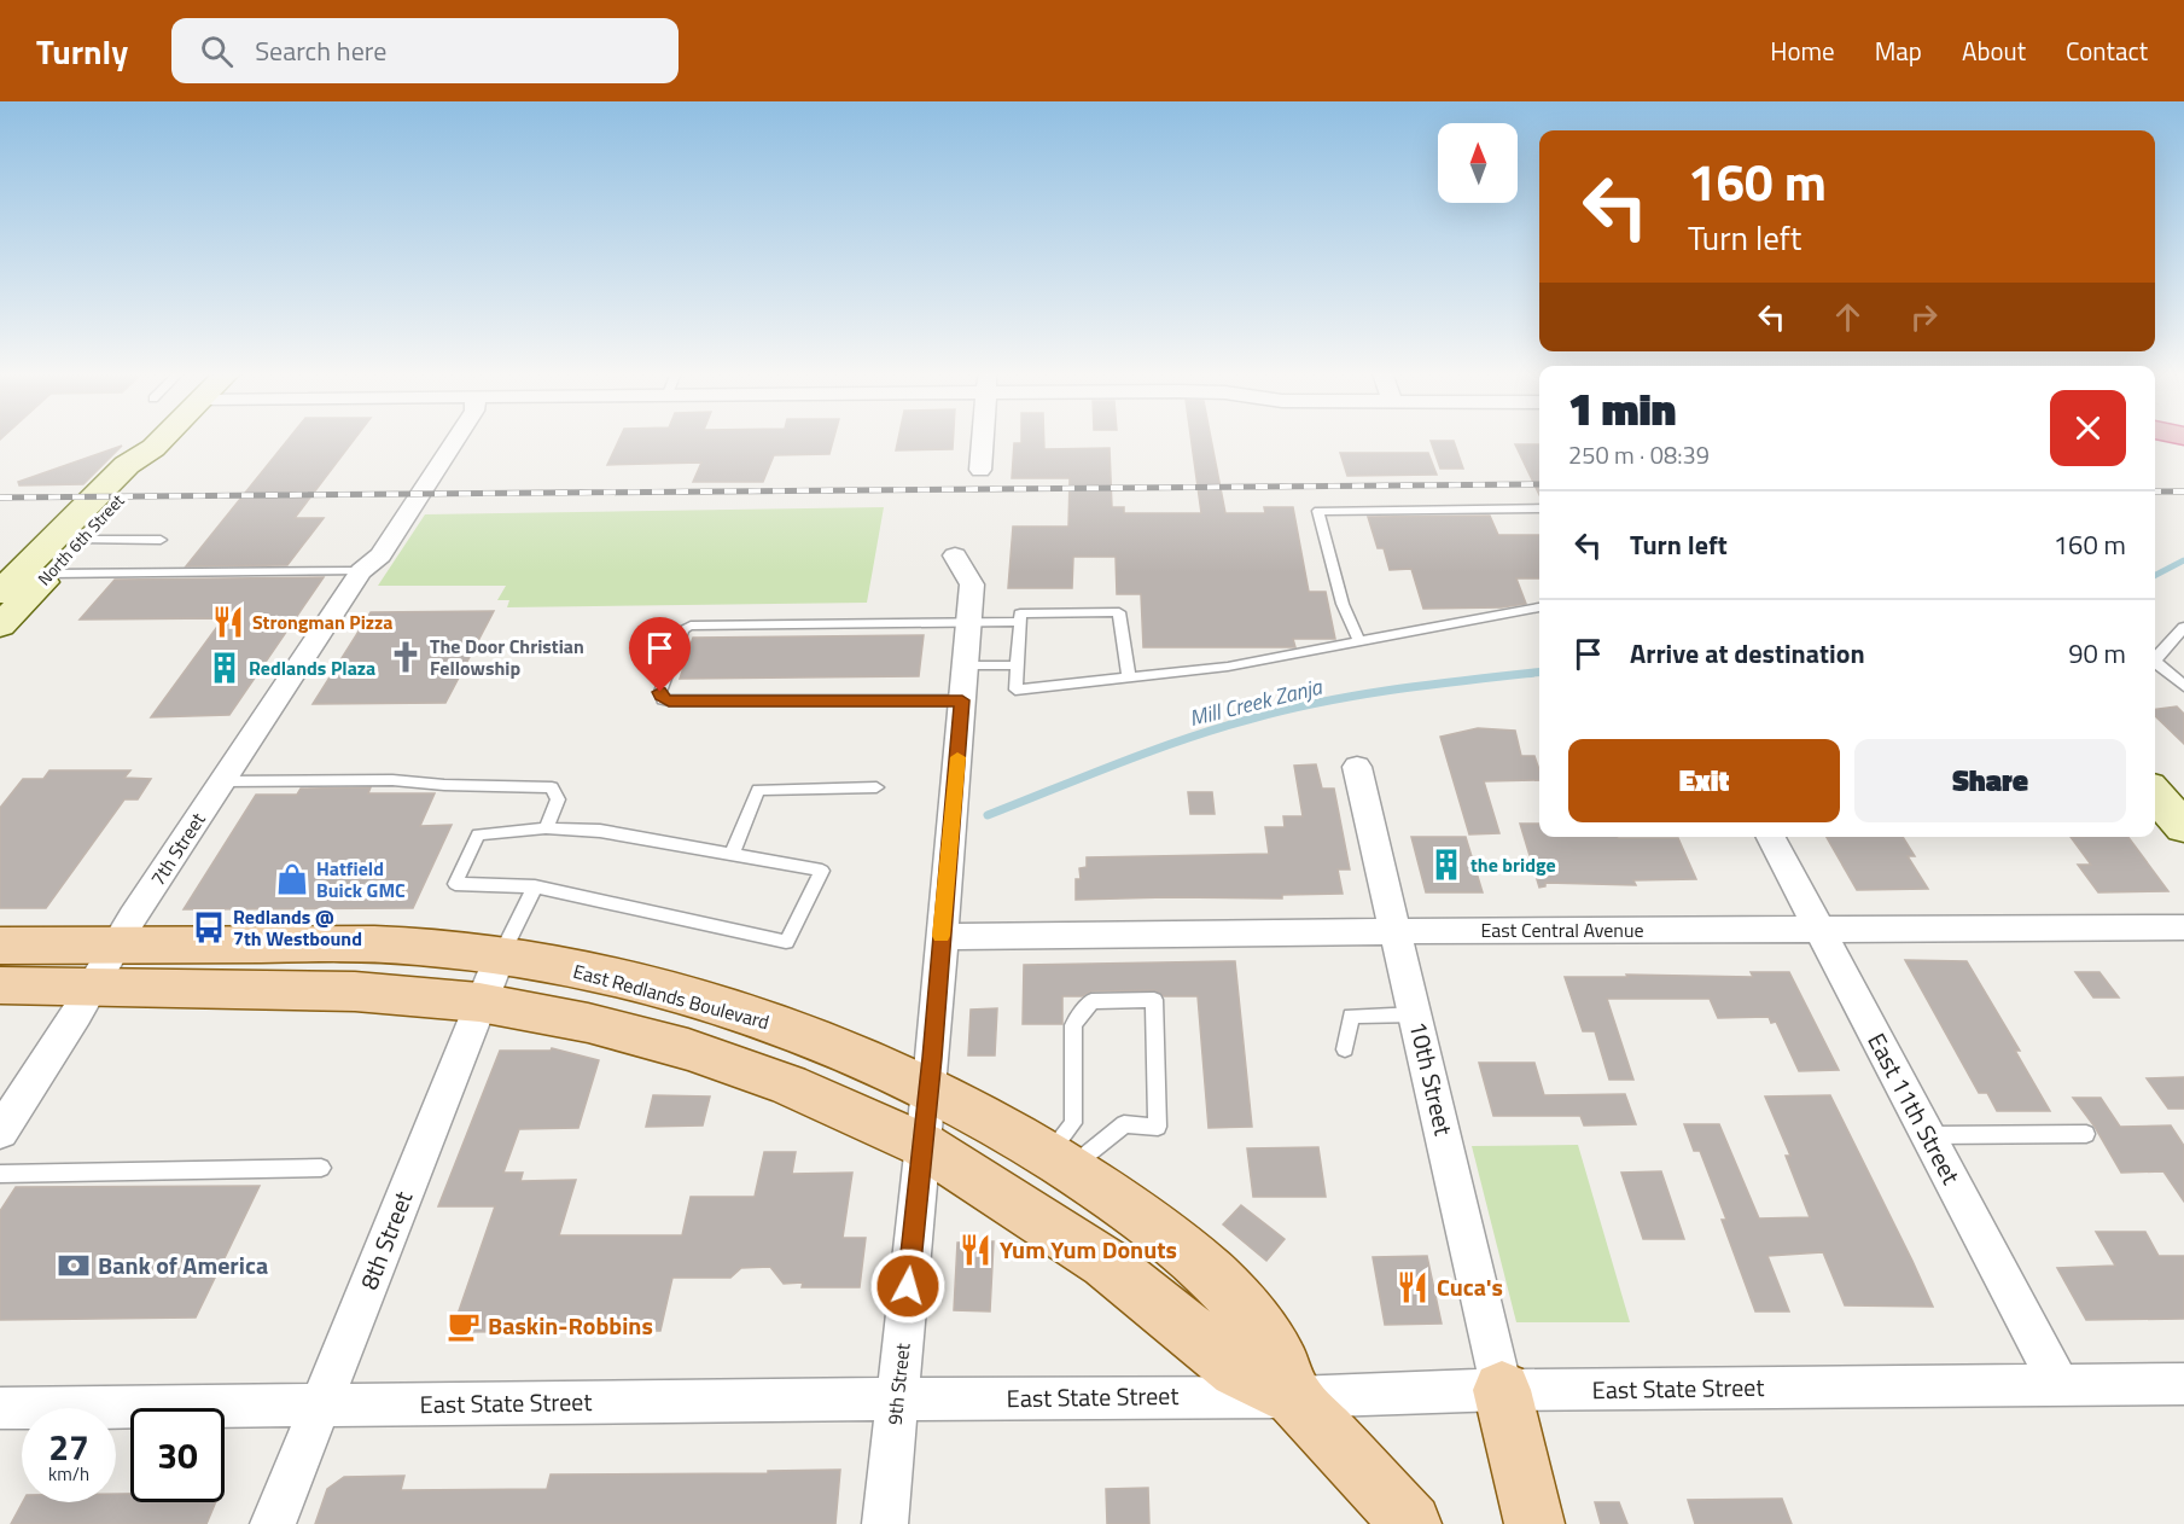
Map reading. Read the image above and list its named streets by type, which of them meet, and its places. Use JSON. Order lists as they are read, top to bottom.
{
  "streets": {
    "main road": ["North 6th Street", "East Redlands Boulevard"],
    "street": [
      "7th Street",
      "East Central Avenue",
      "10th Street",
      "East 11th Street",
      "8th Street",
      "9th Street",
      "East State Street"
    ]
  },
  "crossings": [
    ["7th Street", "East Redlands Boulevard"],
    ["East Central Avenue", "10th Street"],
    ["East Central Avenue", "East 11th Street"],
    ["East Central Avenue", "9th Street"],
    ["East Redlands Boulevard", "8th Street"],
    ["East Redlands Boulevard", "9th Street"],
    ["East Redlands Boulevard", "East State Street"],
    ["10th Street", "East State Street"],
    ["East 11th Street", "East State Street"],
    ["8th Street", "East State Street"],
    ["9th Street", "East State Street"]
  ],
  "water": ["Mill Creek Zanja"],
  "places": {
    "restaurant": ["Strongman Pizza", "Yum Yum Donuts", "Cuca's"],
    "church": ["The Door Christian Fellowship"],
    "building": ["Redlands Plaza", "the bridge"],
    "shop": ["Hatfield Buick GMC"],
    "bus stop": ["Redlands @ 7th Westbound"],
    "bank": ["Bank of America"],
    "cafe": ["Baskin-Robbins"]
  },
  "north": "top",
  "page": {
    "header": "Turnly",
    "search": "Search here",
    "nav": [
      "Home",
      "Map",
      "About",
      "Contact"
    ],
    "turn": ["160 m", "Turn left"],
    "heading": ["1 min", "250 m · 08:39"],
    "list": [
      {
        "name": "Turn left",
        "value": "160 m"
      },
      {
        "name": "Arrive at destination",
        "value": "90 m"
      }
    ],
    "buttons": ["Exit", "Share"],
    "speed": "27 km/h",
    "limit": "30"
  }
}
